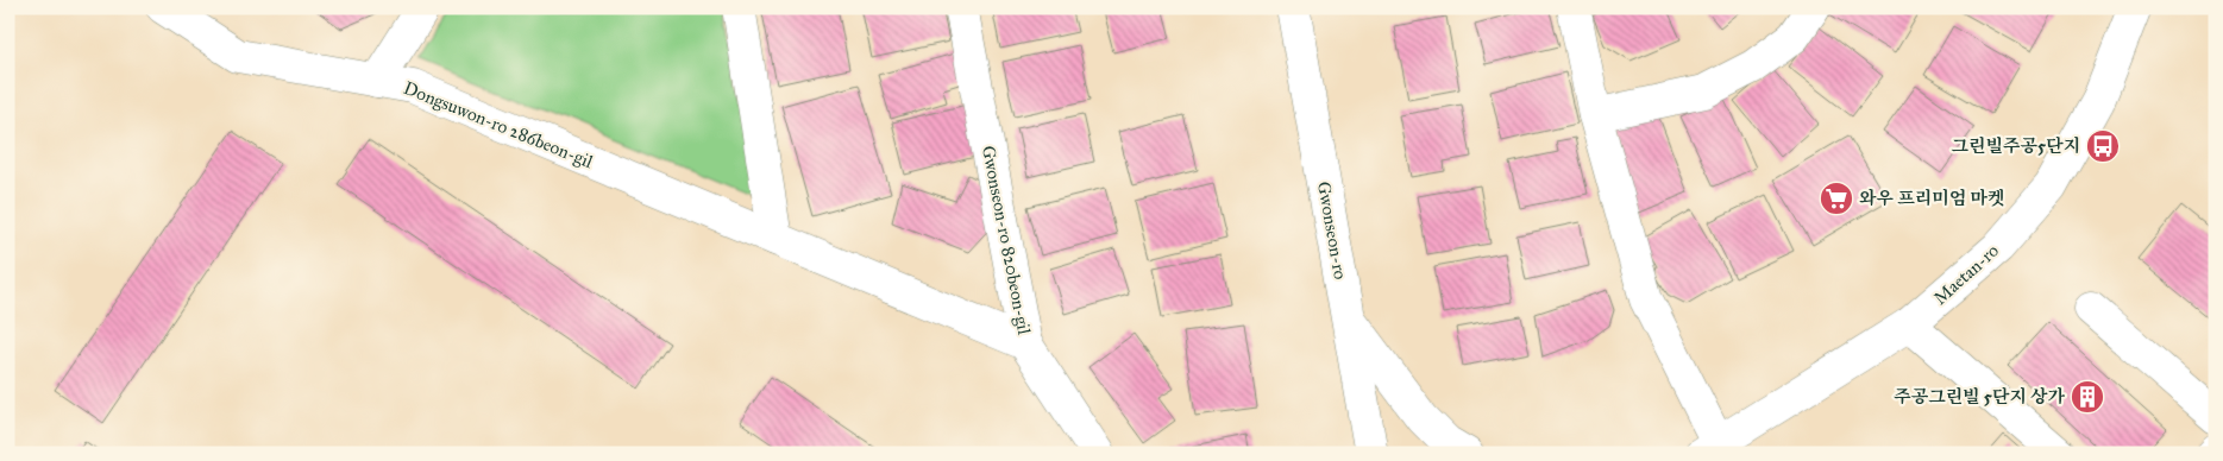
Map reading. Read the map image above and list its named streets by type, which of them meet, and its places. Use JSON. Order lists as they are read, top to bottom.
{
  "streets": {
    "street": [
      "Dongsuwon-ro 286beon-gil",
      "Gwonseon-ro",
      "Gwonseon-ro 820beon-gil",
      "Maetan-ro"
    ]
  },
  "crossings": [
    ["Dongsuwon-ro 286beon-gil", "Gwonseon-ro 820beon-gil"]
  ],
  "places": {
    "bus stop": ["그린빌주공5단지"],
    "supermarket": ["와우 프리미엄 마켓"],
    "building": ["주공그린빌 5단지 상가"]
  }
}
